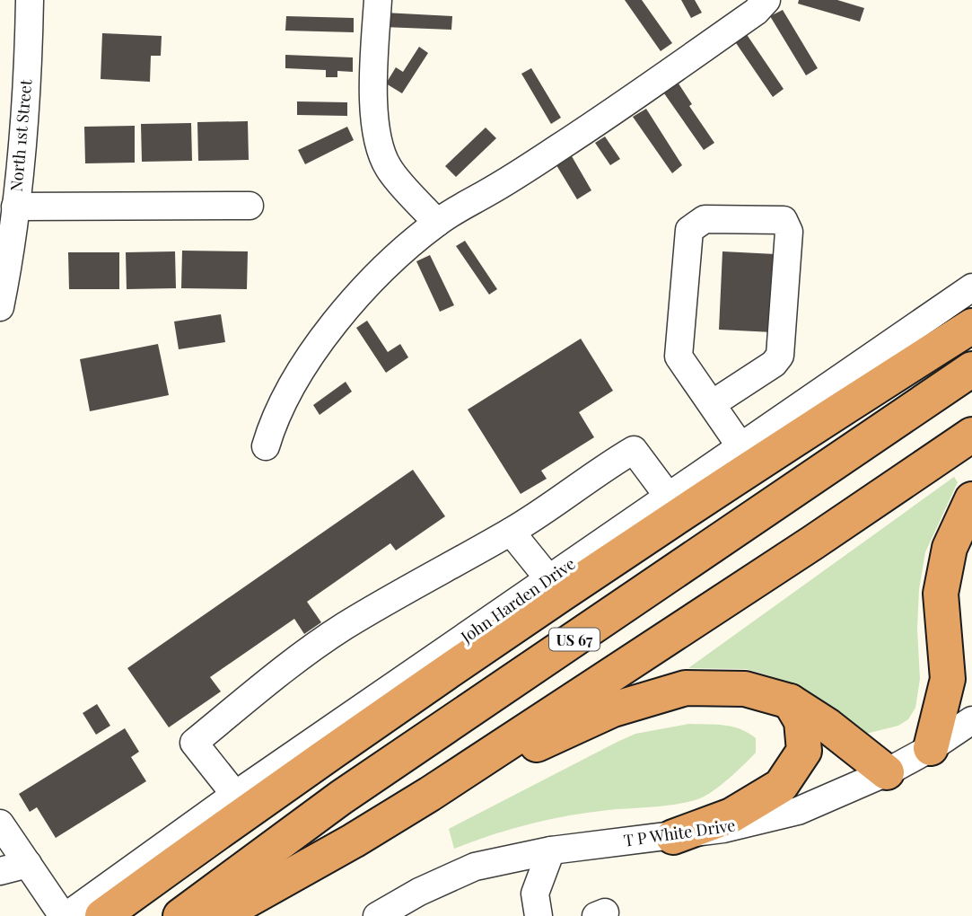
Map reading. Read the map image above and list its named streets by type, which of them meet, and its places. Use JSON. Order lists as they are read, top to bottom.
{
  "streets": {
    "highway": ["US 67"],
    "street": ["North 1st Street", "John Harden Drive", "T P White Drive"]
  }
}
